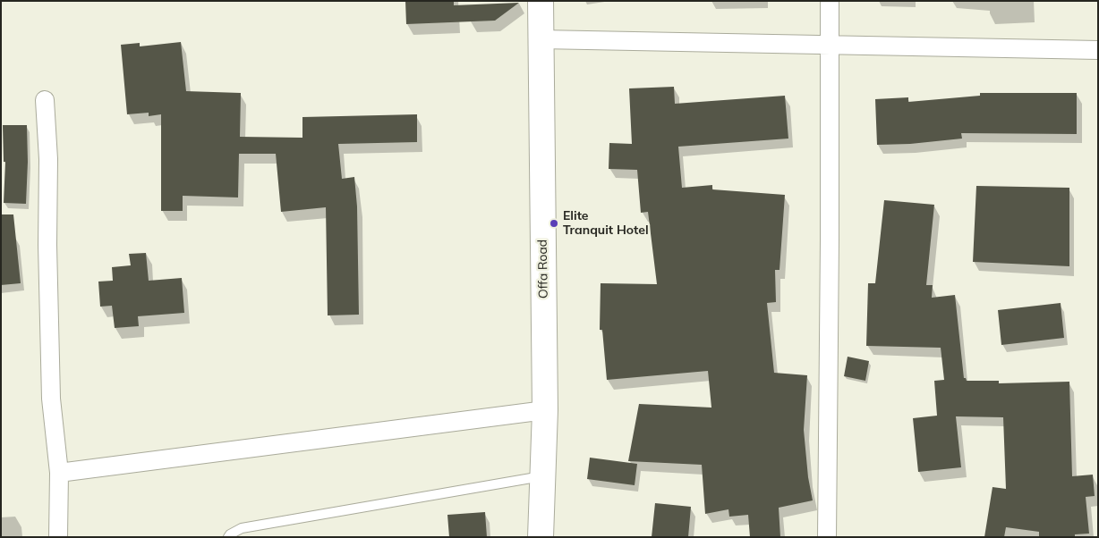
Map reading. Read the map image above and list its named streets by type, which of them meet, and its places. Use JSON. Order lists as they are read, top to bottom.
{
  "streets": {
    "street": ["Offa Road"]
  },
  "places": ["Elite Tranquit Hotel"]
}
